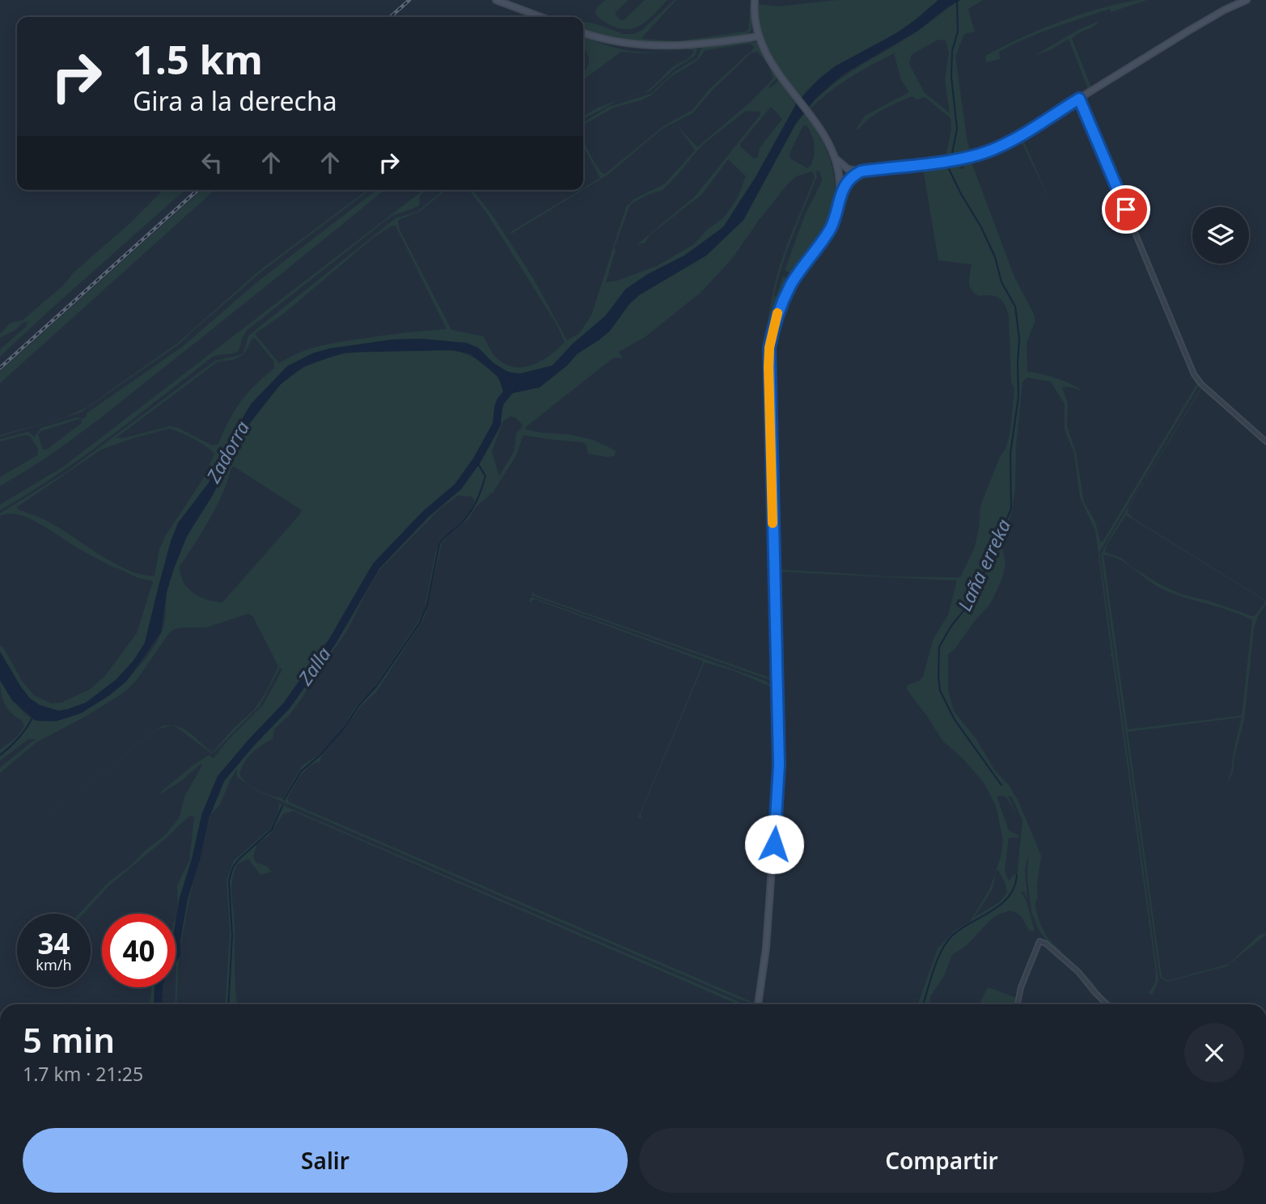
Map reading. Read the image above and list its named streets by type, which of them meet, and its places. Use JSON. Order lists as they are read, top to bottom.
{
  "water": ["Zadorra", "Laña erreka", "Zalla"],
  "page": {
    "turn": ["1.5 km", "Gira a la derecha"],
    "speed": "34 km/h",
    "limit": "40",
    "heading": ["5 min", "1.7 km · 21:25"],
    "buttons": ["Salir", "Compartir"]
  }
}
